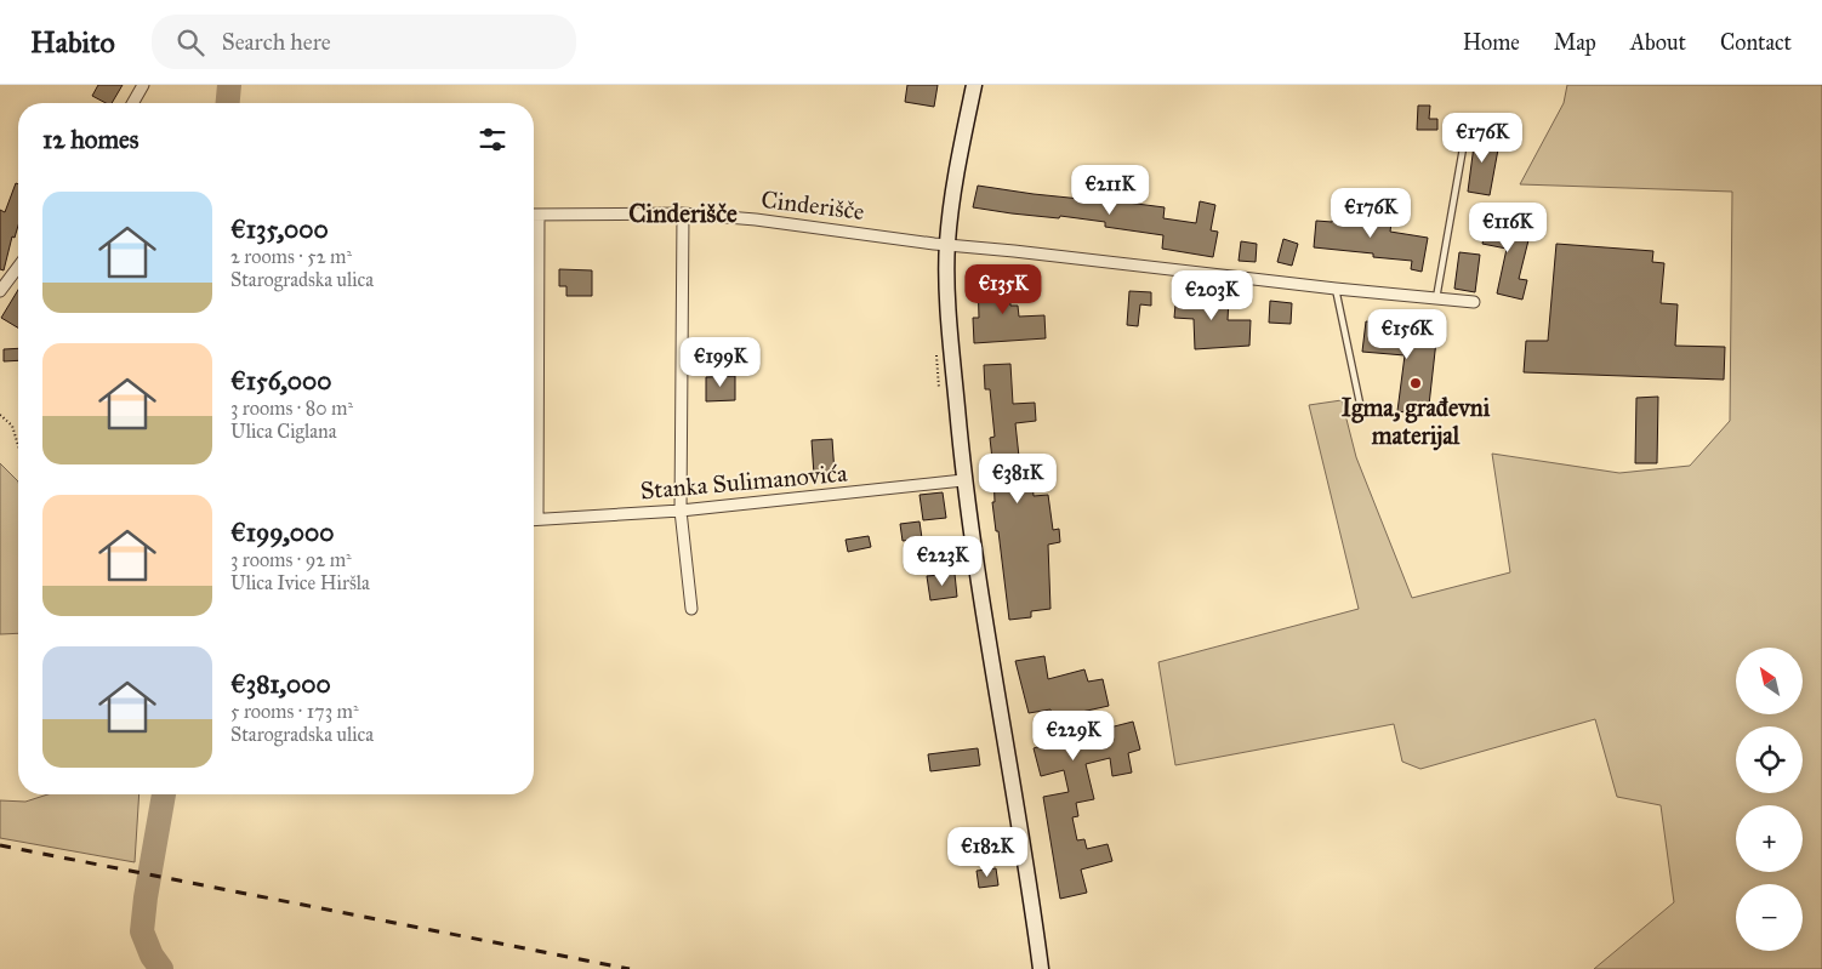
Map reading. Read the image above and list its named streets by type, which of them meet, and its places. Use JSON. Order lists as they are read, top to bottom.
{
  "streets": {
    "street": ["Cinderišče", "Stanka Sulimanovića"]
  },
  "districts": ["Cinderišče"],
  "places": ["Igma, građevni materijal"],
  "north": "top left",
  "page": {
    "header": "Habito",
    "search": "Search here",
    "nav": [
      "Home",
      "Map",
      "About",
      "Contact"
    ],
    "heading": "12 homes",
    "price": [
      "€176K",
      "€211K",
      "€176K",
      "€116K",
      "€135K",
      "€203K",
      "€156K",
      "€199K",
      "€381K",
      "€223K",
      "€229K",
      "€182K"
    ],
    "list": [
      {
        "name": "€135,000",
        "note": "2 rooms · 52 m² · Starogradska ulica"
      },
      {
        "name": "€156,000",
        "note": "3 rooms · 80 m² · Ulica Ciglana"
      },
      {
        "name": "€199,000",
        "note": "3 rooms · 92 m² · Ulica Ivice Hiršla"
      },
      {
        "name": "€381,000",
        "note": "5 rooms · 173 m² · Starogradska ulica"
      }
    ],
    "map_buttons": ["+", "−"]
  }
}
